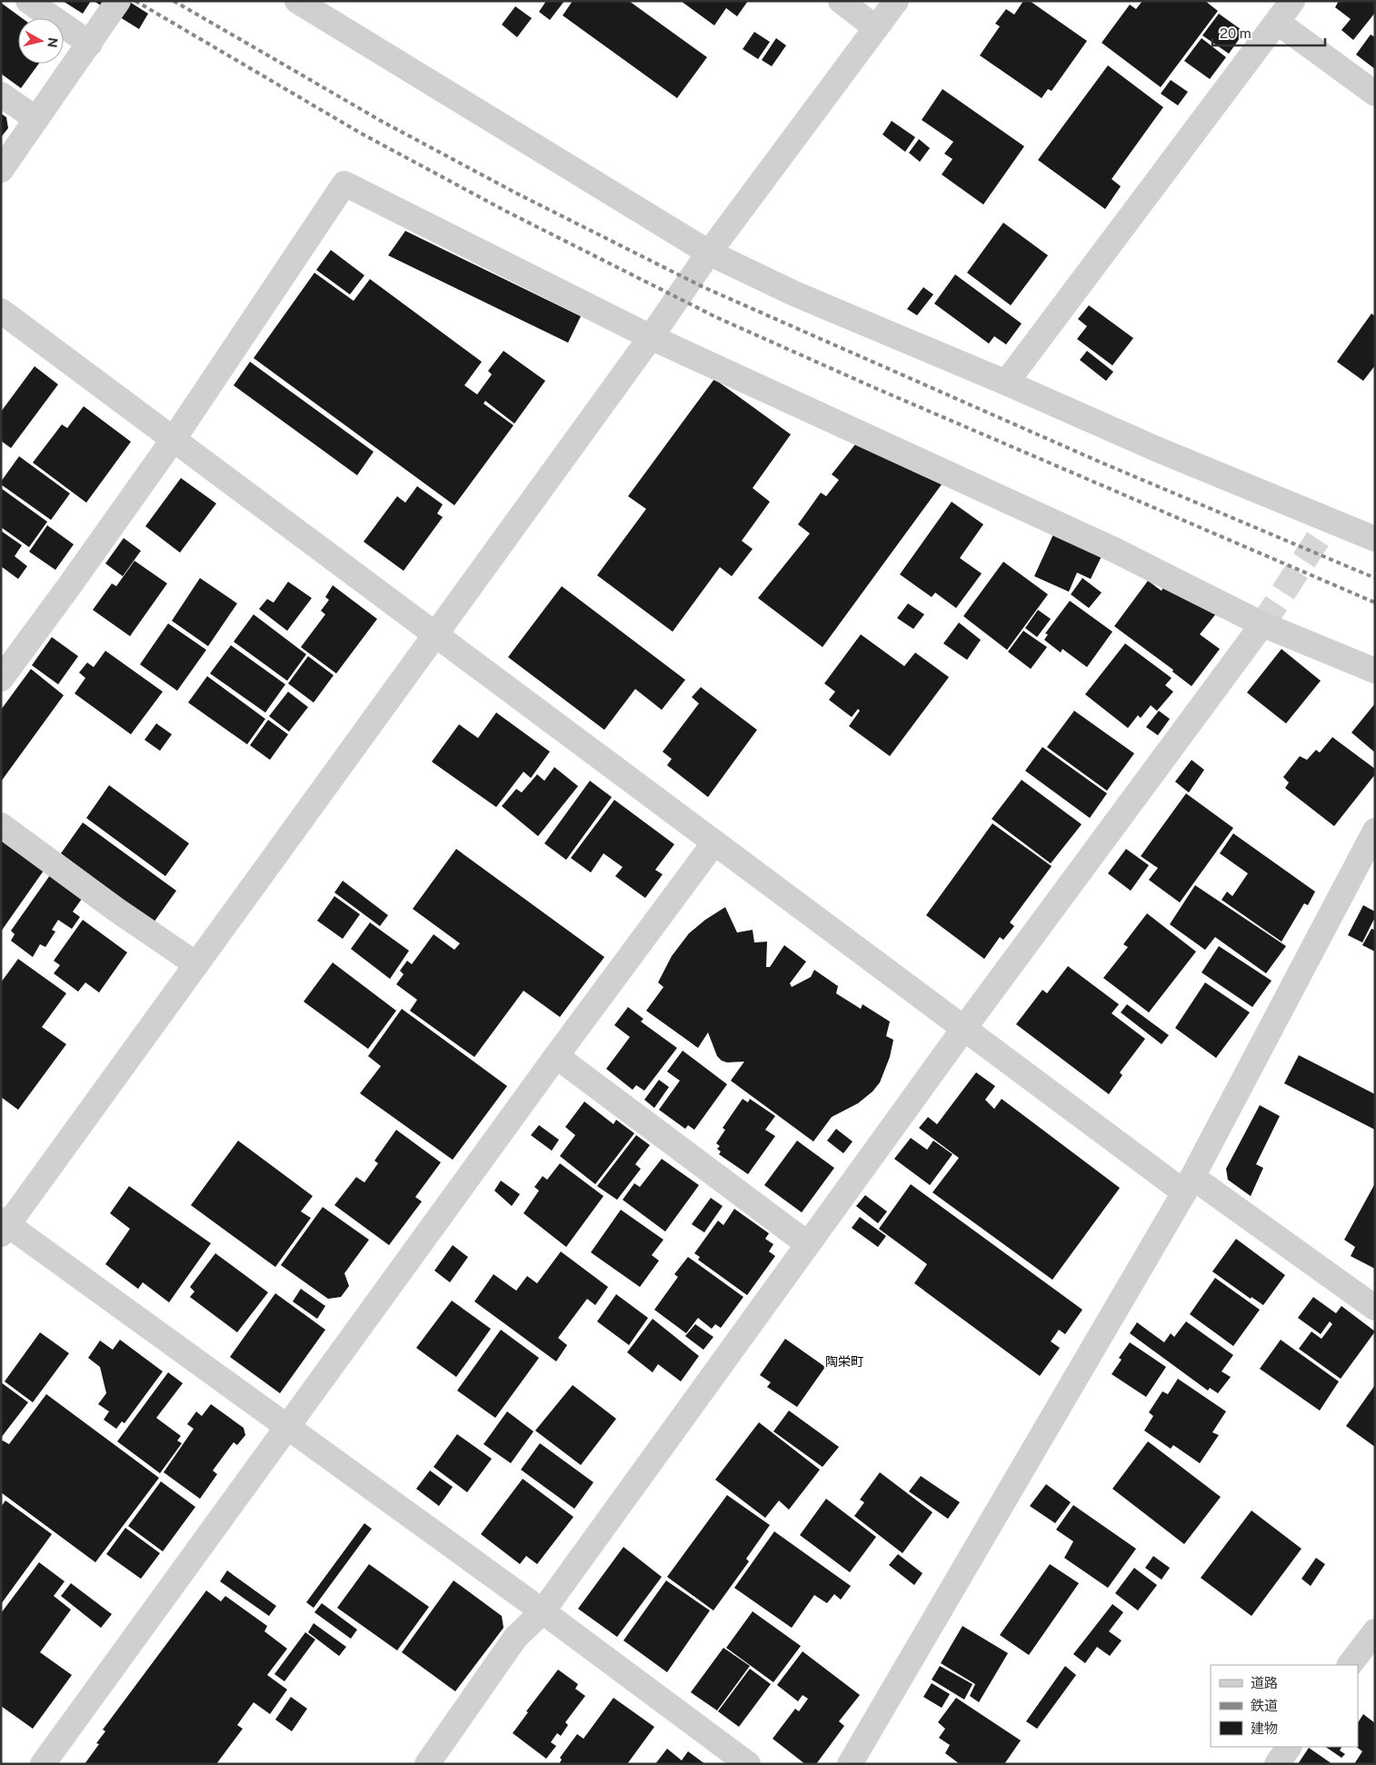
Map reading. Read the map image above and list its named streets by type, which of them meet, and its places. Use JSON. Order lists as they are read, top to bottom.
{
  "districts": ["陶栄町"],
  "legend": ["道路", "鉄道", "建物"],
  "scale_bar": "20 m",
  "north": "right"
}
